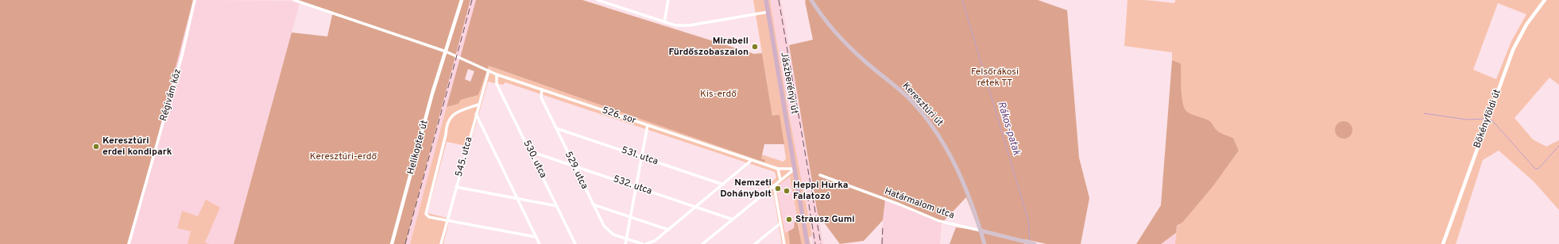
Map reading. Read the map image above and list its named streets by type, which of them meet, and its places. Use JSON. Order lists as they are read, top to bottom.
{
  "streets": {
    "main road": ["Jászberényi út", "Keresztúri út", "Határmalom utca"],
    "street": [
      "Régivám köz",
      "526. sor",
      "Bökényföldi út",
      "Helikopter út",
      "531. utca",
      "545. utca",
      "530. utca",
      "529. utca",
      "532. utca"
    ]
  },
  "crossings": [
    ["Jászberényi út", "526. sor"],
    ["Keresztúri út", "Határmalom utca"],
    ["526. sor", "Helikopter út"],
    ["526. sor", "545. utca"],
    ["526. sor", "530. utca"],
    ["526. sor", "529. utca"],
    ["531. utca", "529. utca"],
    ["530. utca", "532. utca"],
    ["529. utca", "532. utca"]
  ],
  "water": ["Rákos-patak"],
  "parks": ["Felsőrákosi rétek TT", "Kis-erdő", "Keresztúri-erdő"],
  "places": [
    "Mirabell Fürdőszobaszalon",
    "Keresztúri erdei kondipark",
    "Nemzeti Dohánybolt",
    "Heppi Hurka Falatozó",
    "Strausz Gumi"
  ]
}
